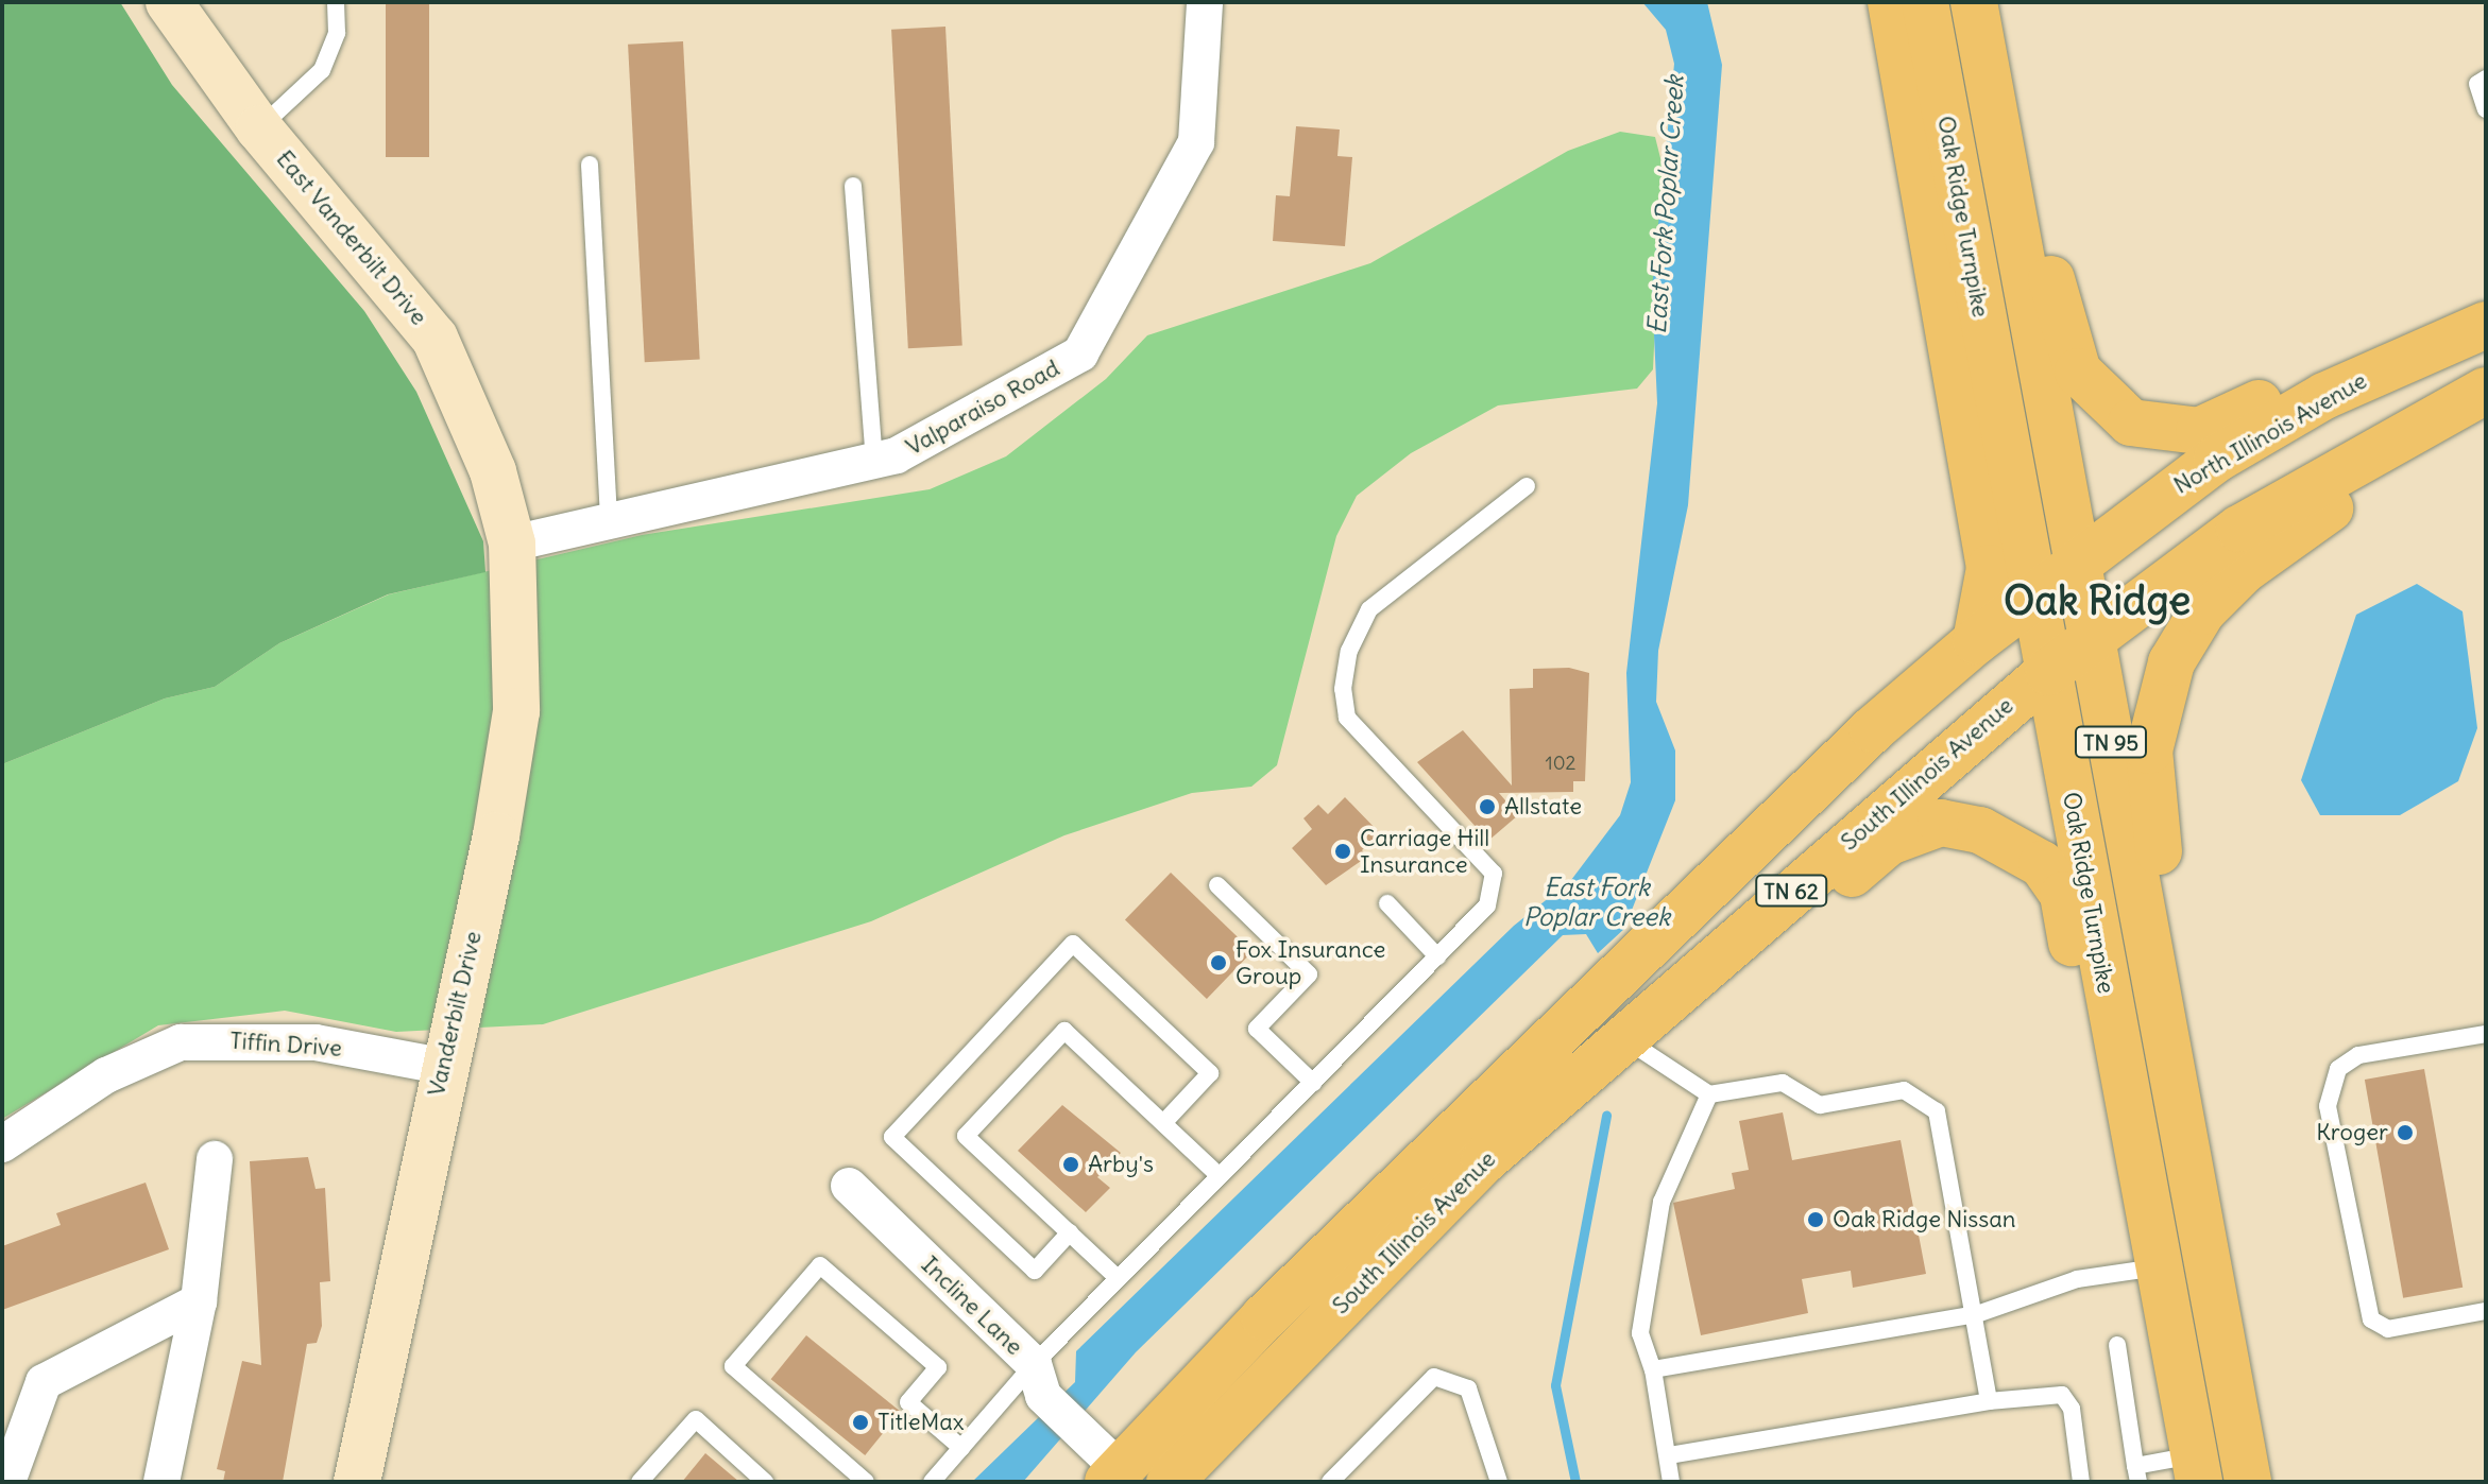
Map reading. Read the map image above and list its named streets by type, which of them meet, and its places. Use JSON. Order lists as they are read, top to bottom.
{
  "streets": {
    "highway": [
      "Oak Ridge Turnpike",
      "North Illinois Avenue",
      "TN 95",
      "South Illinois Avenue",
      "TN 62"
    ],
    "street": [
      "East Vanderbilt Drive",
      "Valparaiso Road",
      "Vanderbilt Drive",
      "Tiffin Drive",
      "Incline Lane"
    ]
  },
  "crossings": [
    ["Oak Ridge Turnpike", "North Illinois Avenue"],
    ["Oak Ridge Turnpike", "South Illinois Avenue"],
    ["East Vanderbilt Drive", "Valparaiso Road"],
    ["East Vanderbilt Drive", "Vanderbilt Drive"],
    ["Valparaiso Road", "Vanderbilt Drive"],
    ["North Illinois Avenue", "South Illinois Avenue"],
    ["South Illinois Avenue", "Incline Lane"],
    ["Vanderbilt Drive", "Tiffin Drive"]
  ],
  "districts": ["Oak Ridge"],
  "water": ["East Fork Poplar Creek"],
  "places": [
    "Allstate",
    "Carriage Hill Insurance",
    "Fox Insurance Group",
    "Kroger",
    "Arby's",
    "Oak Ridge Nissan",
    "TitleMax"
  ],
  "house_numbers": ["102"]
}
